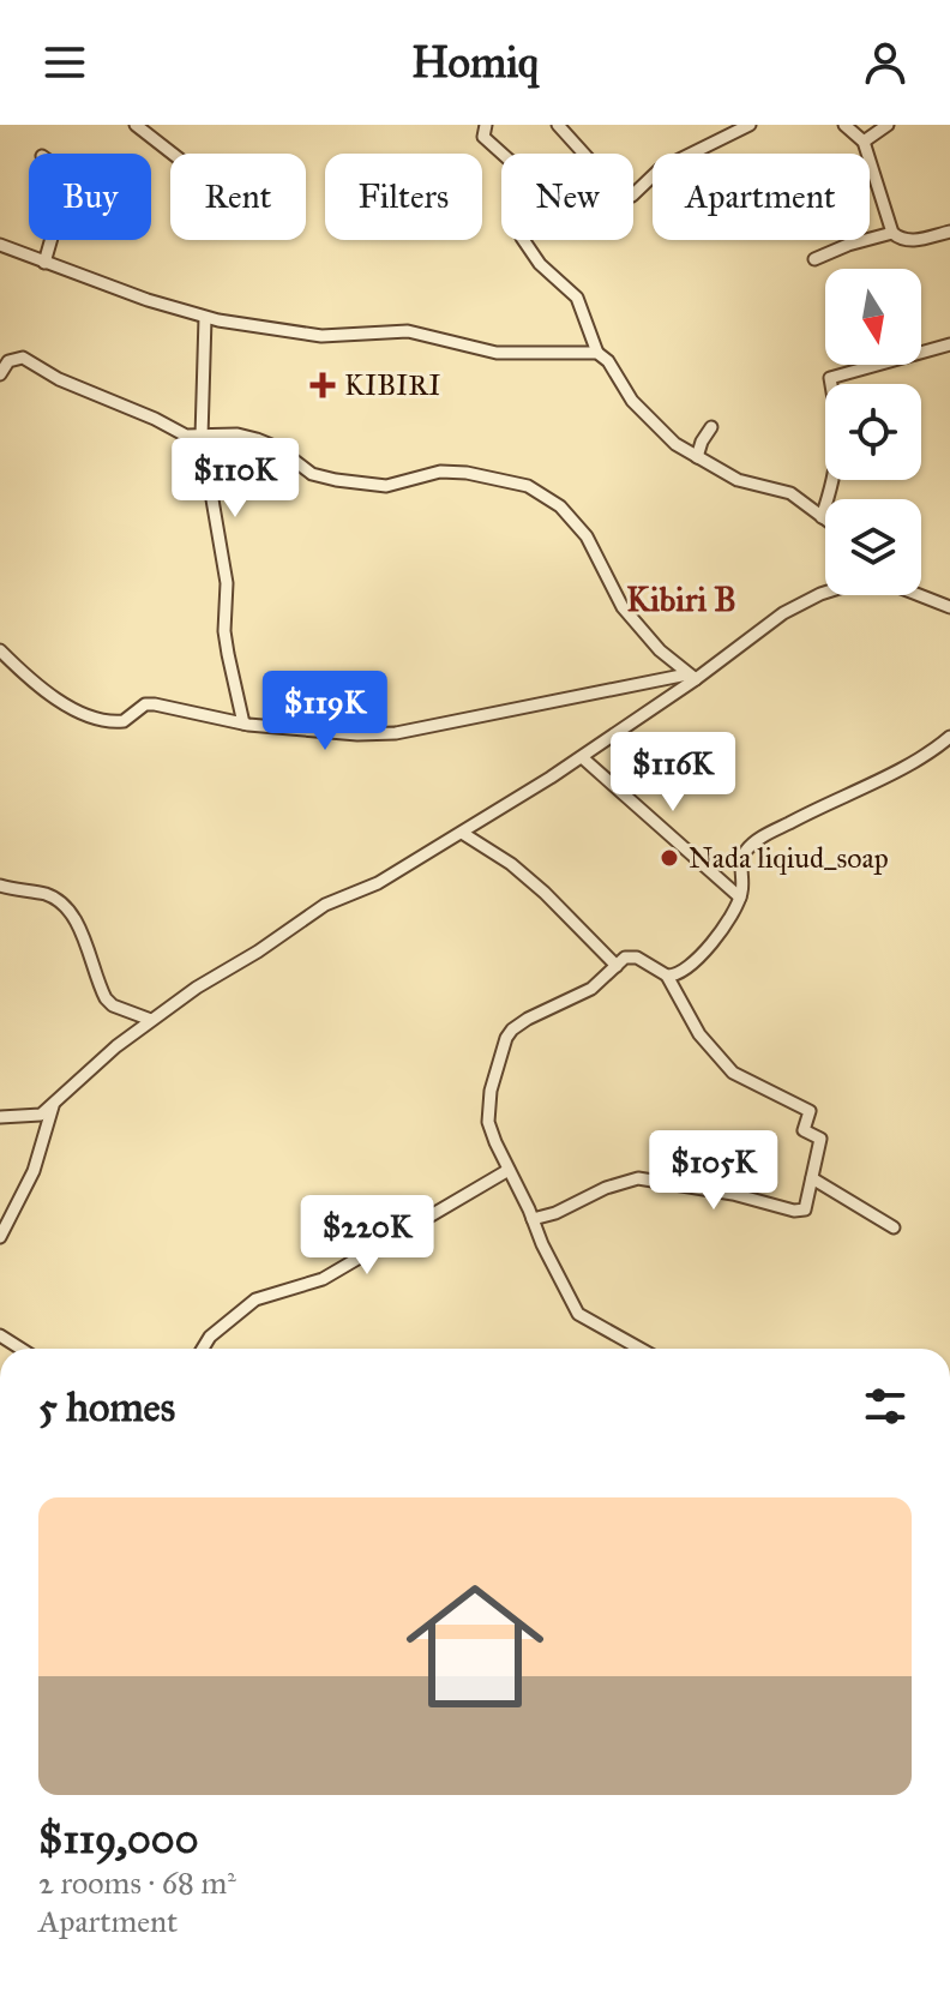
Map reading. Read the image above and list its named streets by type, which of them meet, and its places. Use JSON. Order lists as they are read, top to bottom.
{
  "districts": ["Kibiri B"],
  "places": {
    "health": ["KIBIRI"],
    "other": ["Nada liqiud_soap"]
  },
  "north": "bottom",
  "page": {
    "header": "Homiq",
    "chip": [
      "Buy",
      "Rent",
      "Filters",
      "New",
      "Apartment"
    ],
    "price": [
      "$110K",
      "$119K",
      "$116K",
      "$105K",
      "$220K"
    ],
    "heading": "5 homes",
    "list": [
      {
        "name": "$119,000",
        "note": "2 rooms · 68 m² · Apartment"
      }
    ]
  }
}
